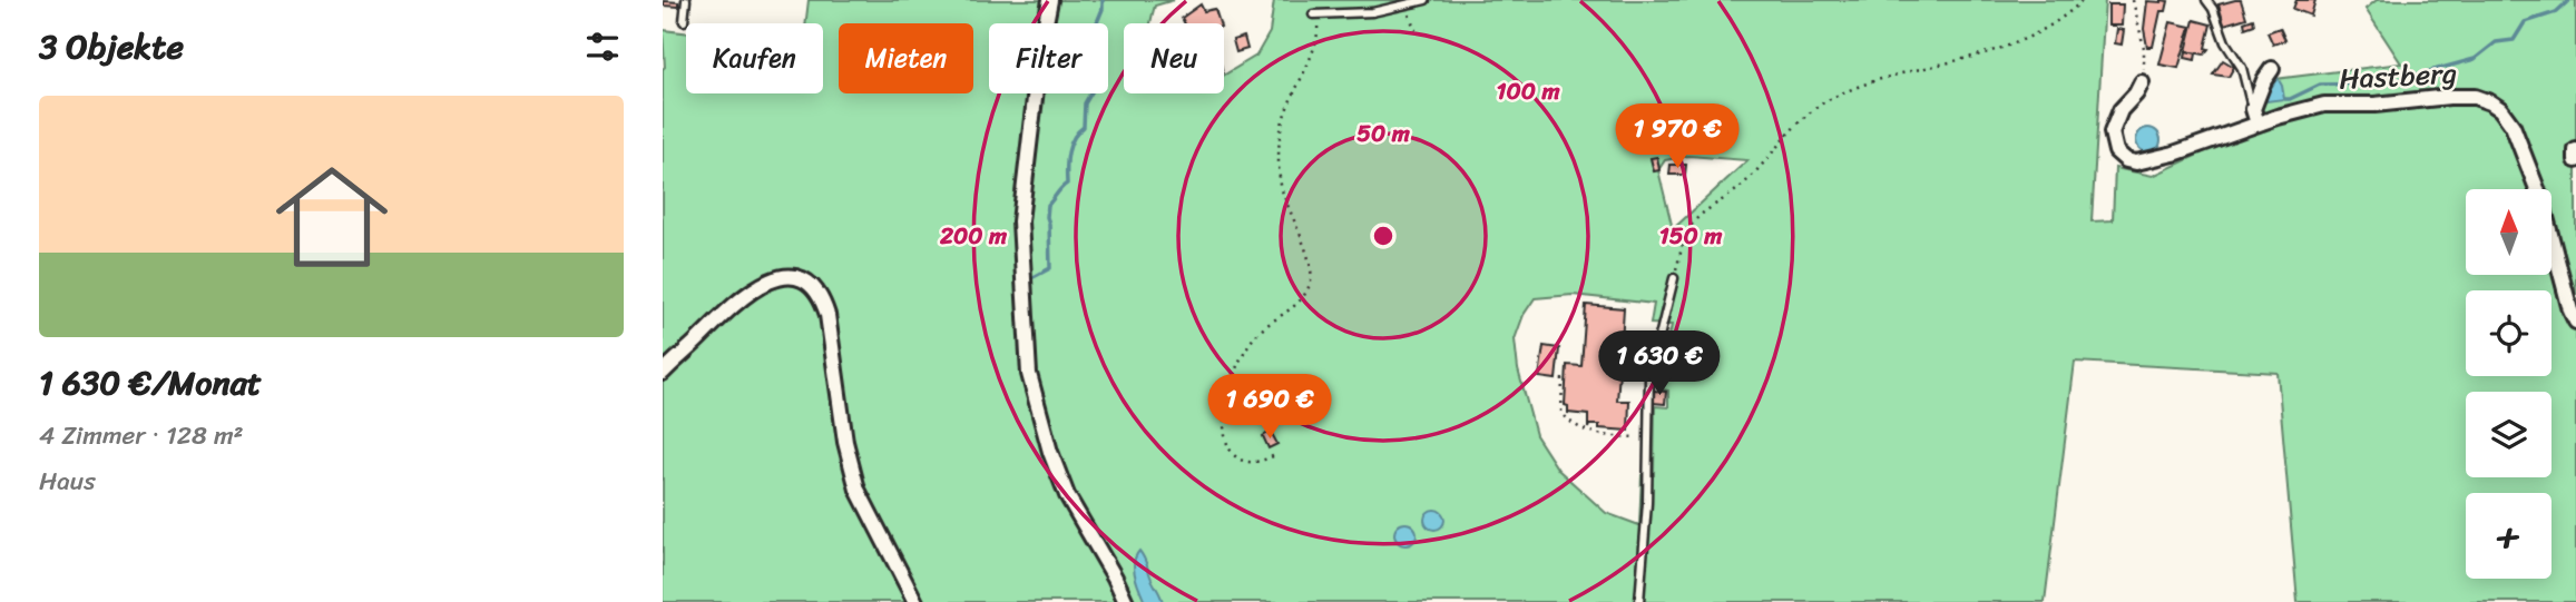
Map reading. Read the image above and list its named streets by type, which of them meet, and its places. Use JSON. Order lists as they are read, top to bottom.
{
  "streets": {
    "street": ["Hastberg"]
  },
  "north": "top",
  "page": {
    "heading": "3 Objekte",
    "chip": [
      "Kaufen",
      "Mieten",
      "Filter",
      "Neu"
    ],
    "list": [
      {
        "name": "1 630 €/Monat",
        "note": "4 Zimmer · 128 m² · Haus"
      }
    ],
    "price": ["1 970 €", "1 630 €", "1 690 €"],
    "map_buttons": "+"
  },
  "rings": [
    "100 m",
    "50 m",
    "150 m",
    "200 m"
  ]
}
